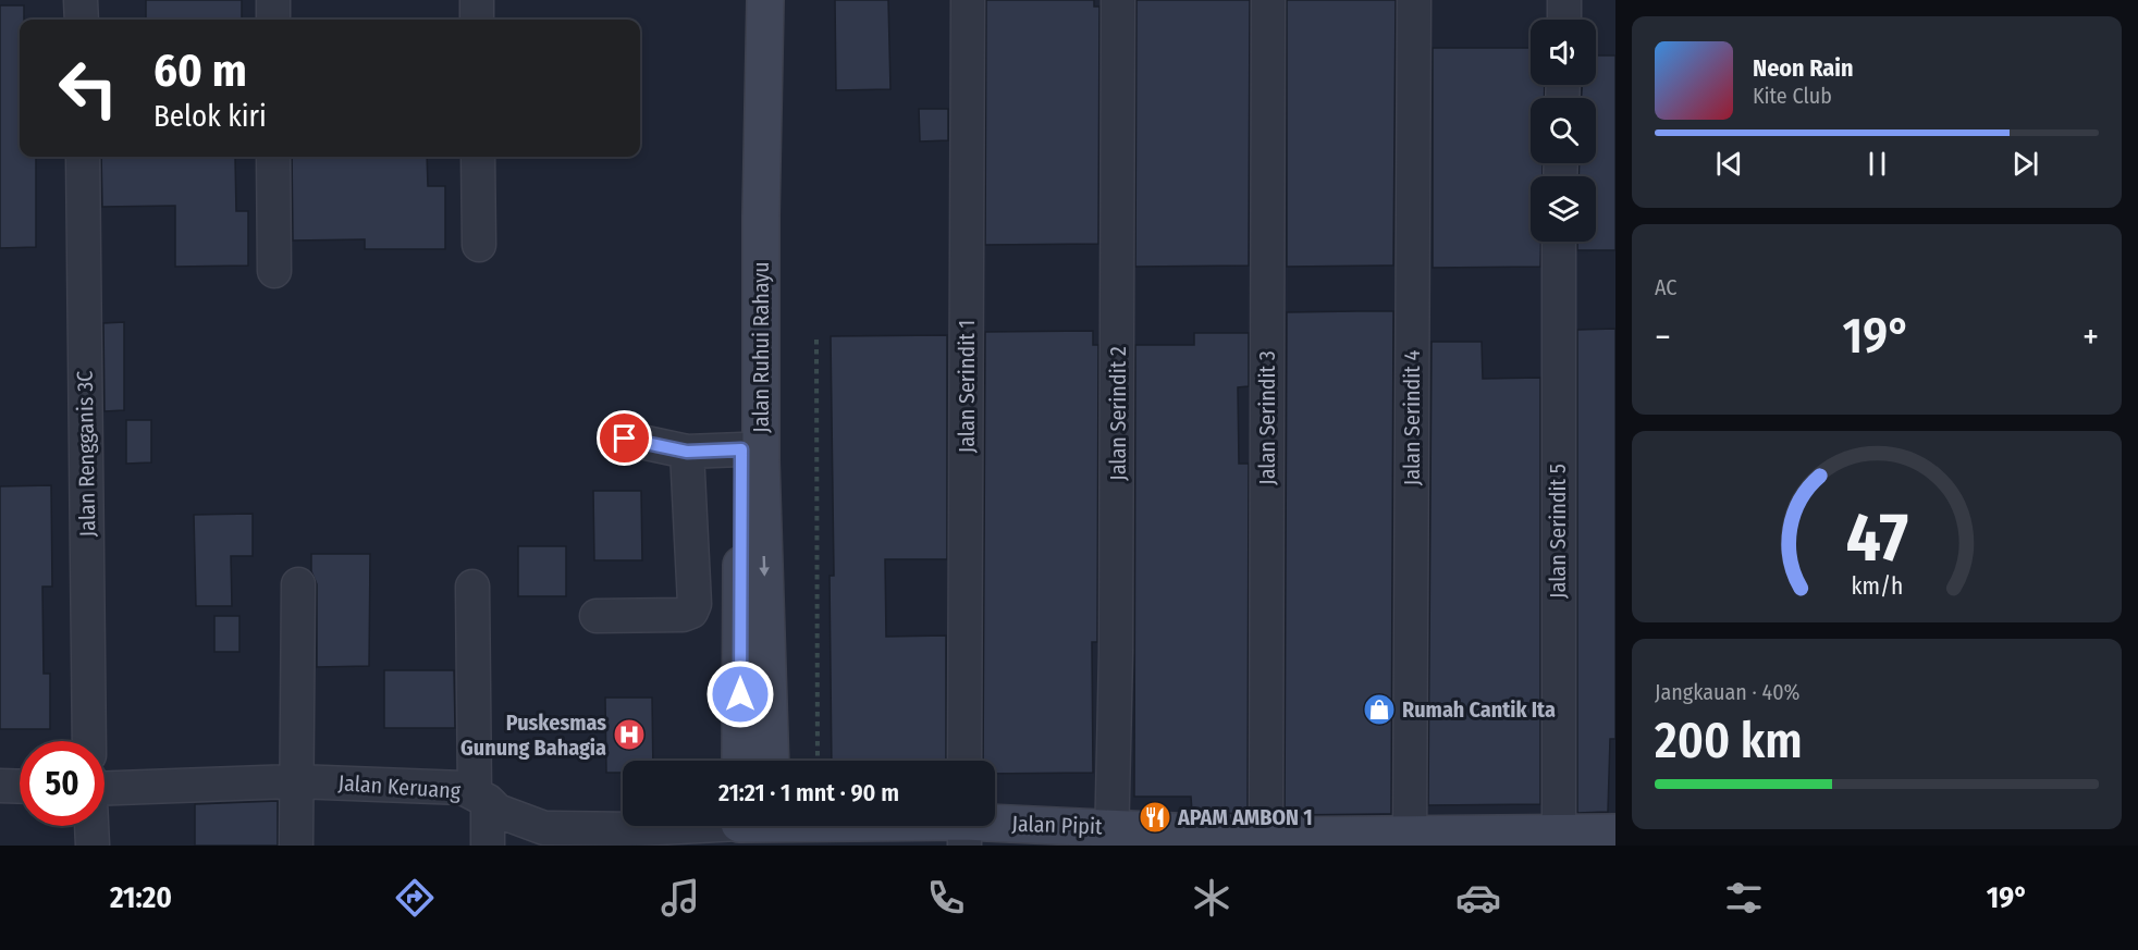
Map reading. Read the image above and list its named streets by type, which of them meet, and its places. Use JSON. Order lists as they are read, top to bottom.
{
  "streets": {
    "main road": ["Jalan Ruhui Rahayu", "Jalan Pipit"],
    "street": [
      "Jalan Serindit 1",
      "Jalan Serindit 2",
      "Jalan Serindit 3",
      "Jalan Serindit 4",
      "Jalan Rengganis 3C",
      "Jalan Serindit 5",
      "Jalan Keruang"
    ]
  },
  "crossings": [
    ["Jalan Serindit 2", "Jalan Pipit"],
    ["Jalan Serindit 3", "Jalan Pipit"],
    ["Jalan Serindit 4", "Jalan Pipit"],
    ["Jalan Serindit 5", "Jalan Pipit"],
    ["Jalan Keruang", "Jalan Pipit"]
  ],
  "places": {
    "shop": ["Rumah Cantik Ita"],
    "hospital": ["Puskesmas Gunung Bahagia"],
    "restaurant": ["APAM AMBON 1"]
  },
  "page": {
    "turn": ["60 m", "Belok kiri"],
    "song": ["Neon Rain", "Kite Club"],
    "tile": [
      "AC",
      ["Jangkauan · 40%", "200 km"]
    ],
    "heat": ["−", "19°", "+"],
    "limit": "50",
    "trip": "21:21 · 1 mnt · 90 m",
    "tabs": ["21:20", "19°"],
    "gauge": ["47", "km/h"]
  }
}
